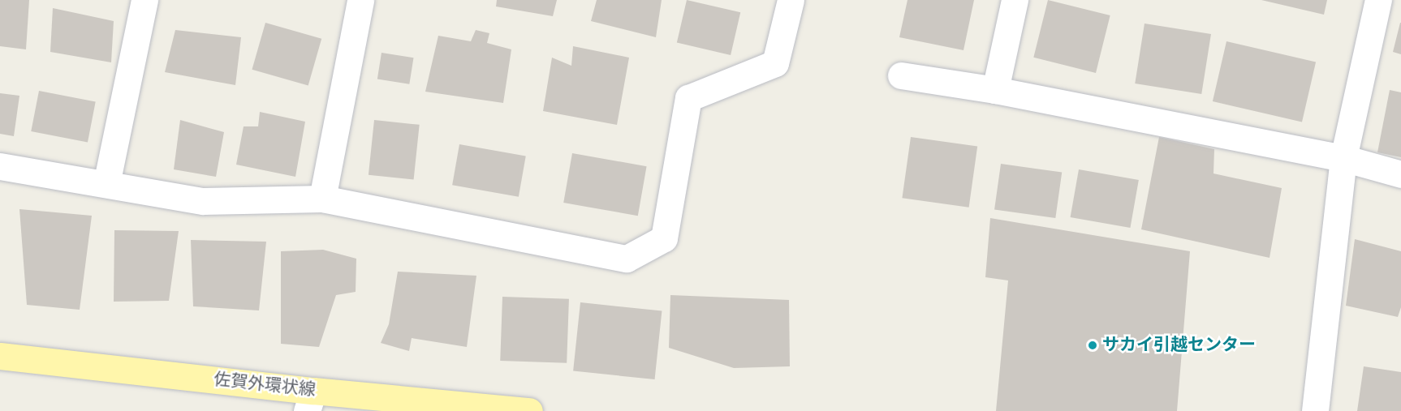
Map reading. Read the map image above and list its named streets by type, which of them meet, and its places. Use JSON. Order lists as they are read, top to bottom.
{
  "streets": {
    "main road": ["佐賀外環状線"]
  },
  "places": ["サカイ引越センター"]
}
